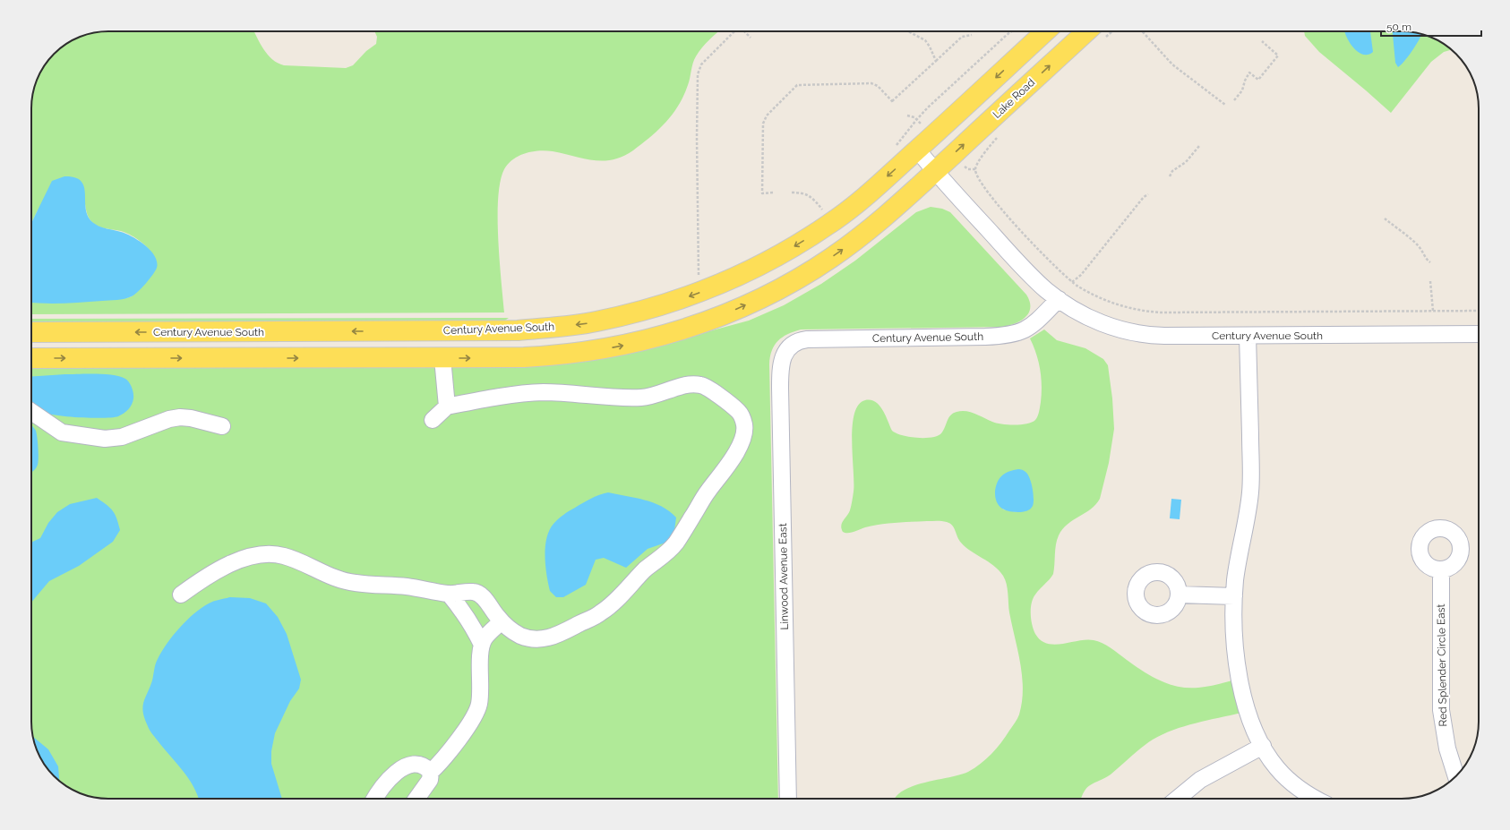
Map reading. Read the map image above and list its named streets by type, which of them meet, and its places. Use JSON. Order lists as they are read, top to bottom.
{
  "streets": {
    "main road": ["Lake Road", "Century Avenue South"],
    "street": ["Linwood Avenue East", "Red Splender Circle East"]
  },
  "crossings": [
    ["Lake Road", "Century Avenue South"],
    ["Century Avenue South", "Linwood Avenue East"]
  ],
  "scale_bar": "50 m"
}
